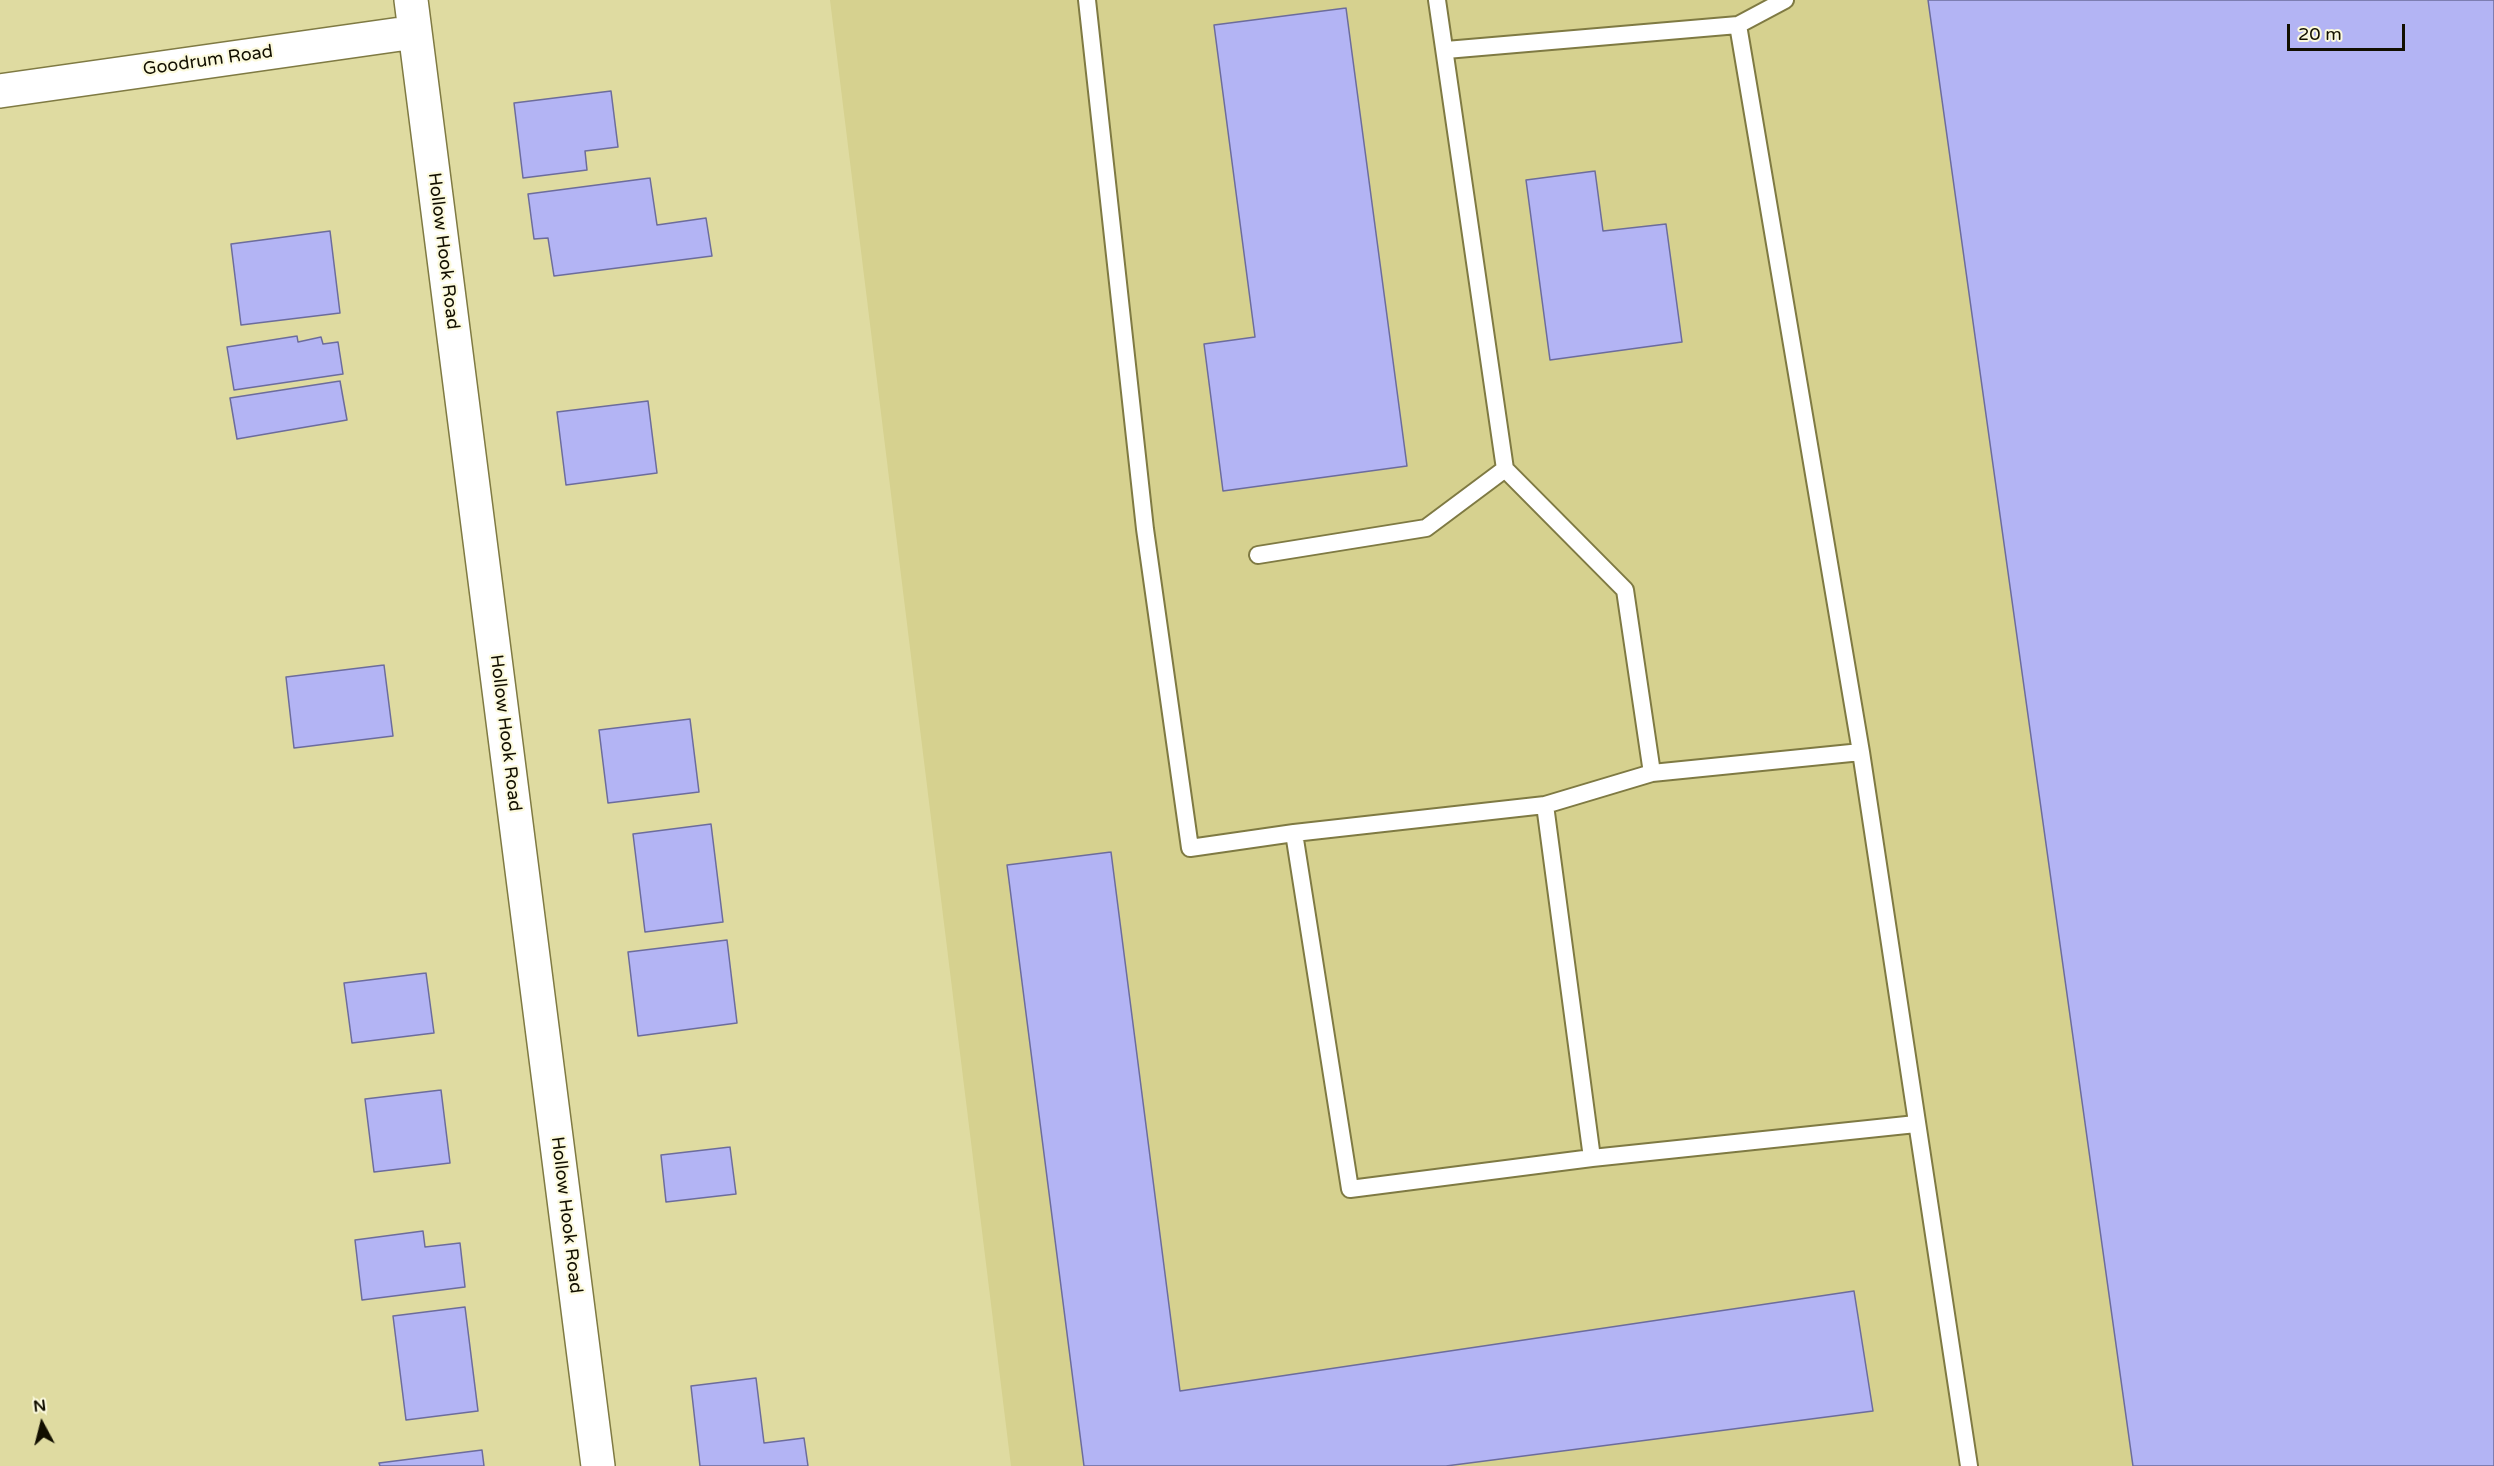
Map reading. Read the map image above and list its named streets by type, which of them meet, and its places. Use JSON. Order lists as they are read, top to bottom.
{
  "streets": {
    "street": ["Goodrum Road", "Hollow Hook Road"]
  },
  "crossings": [
    ["Goodrum Road", "Hollow Hook Road"]
  ],
  "scale_bar": "20 m",
  "north": "top"
}
